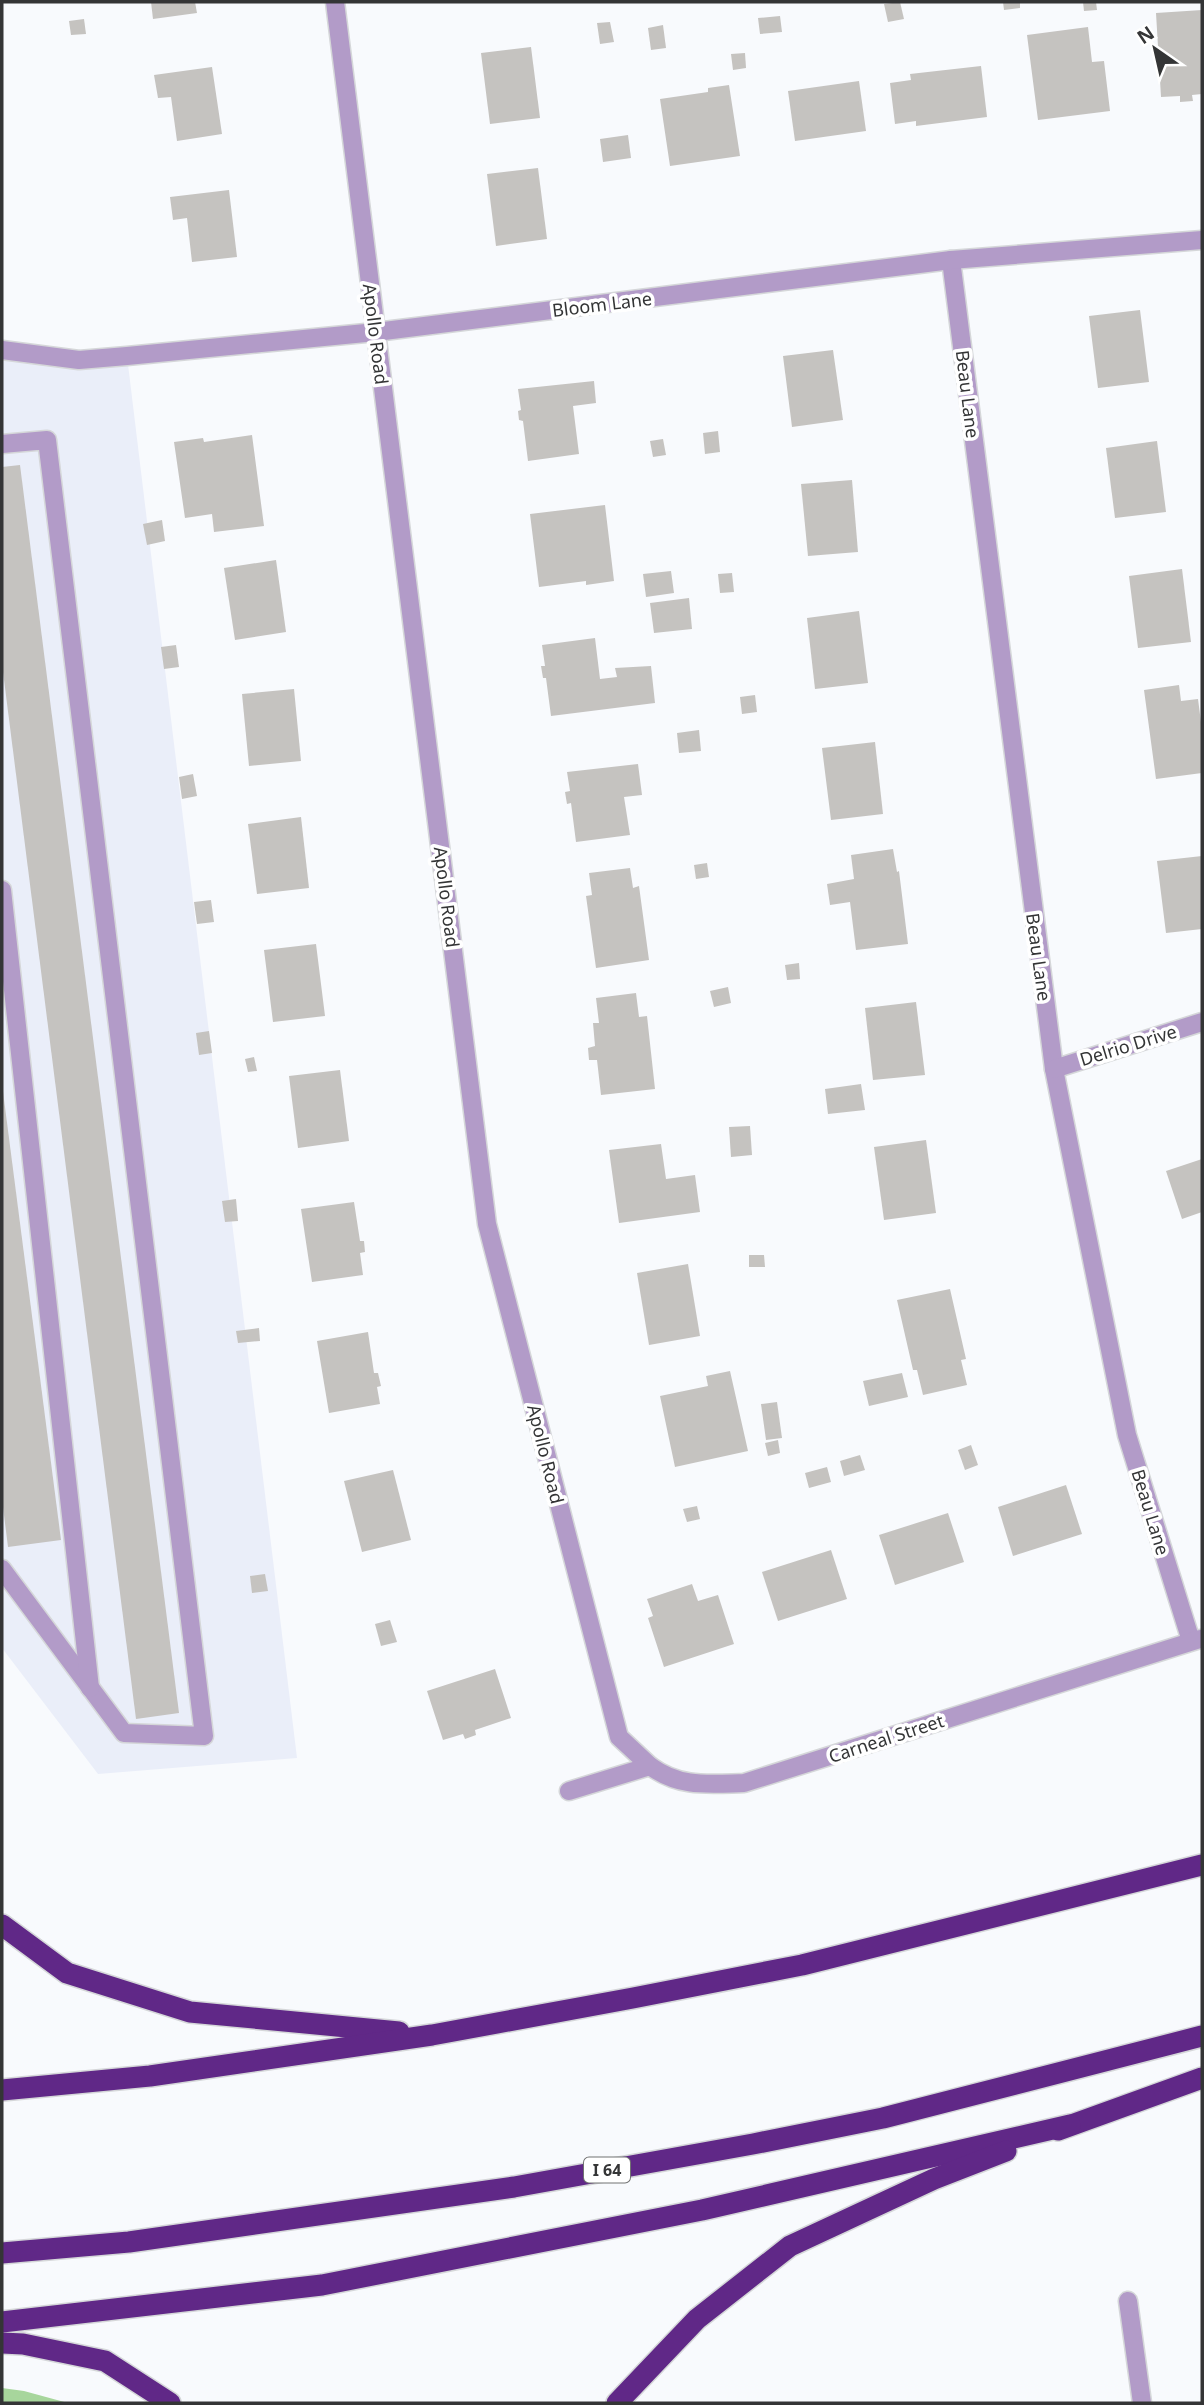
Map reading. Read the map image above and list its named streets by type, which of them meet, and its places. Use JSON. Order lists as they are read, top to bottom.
{
  "streets": {
    "highway": ["I 64"],
    "street": [
      "Bloom Lane",
      "Apollo Road",
      "Beau Lane",
      "Delrio Drive",
      "Carneal Street"
    ]
  },
  "crossings": [
    ["Bloom Lane", "Apollo Road"],
    ["Bloom Lane", "Beau Lane"],
    ["Apollo Road", "Carneal Street"],
    ["Beau Lane", "Delrio Drive"],
    ["Beau Lane", "Carneal Street"]
  ],
  "north": "top left"
}
